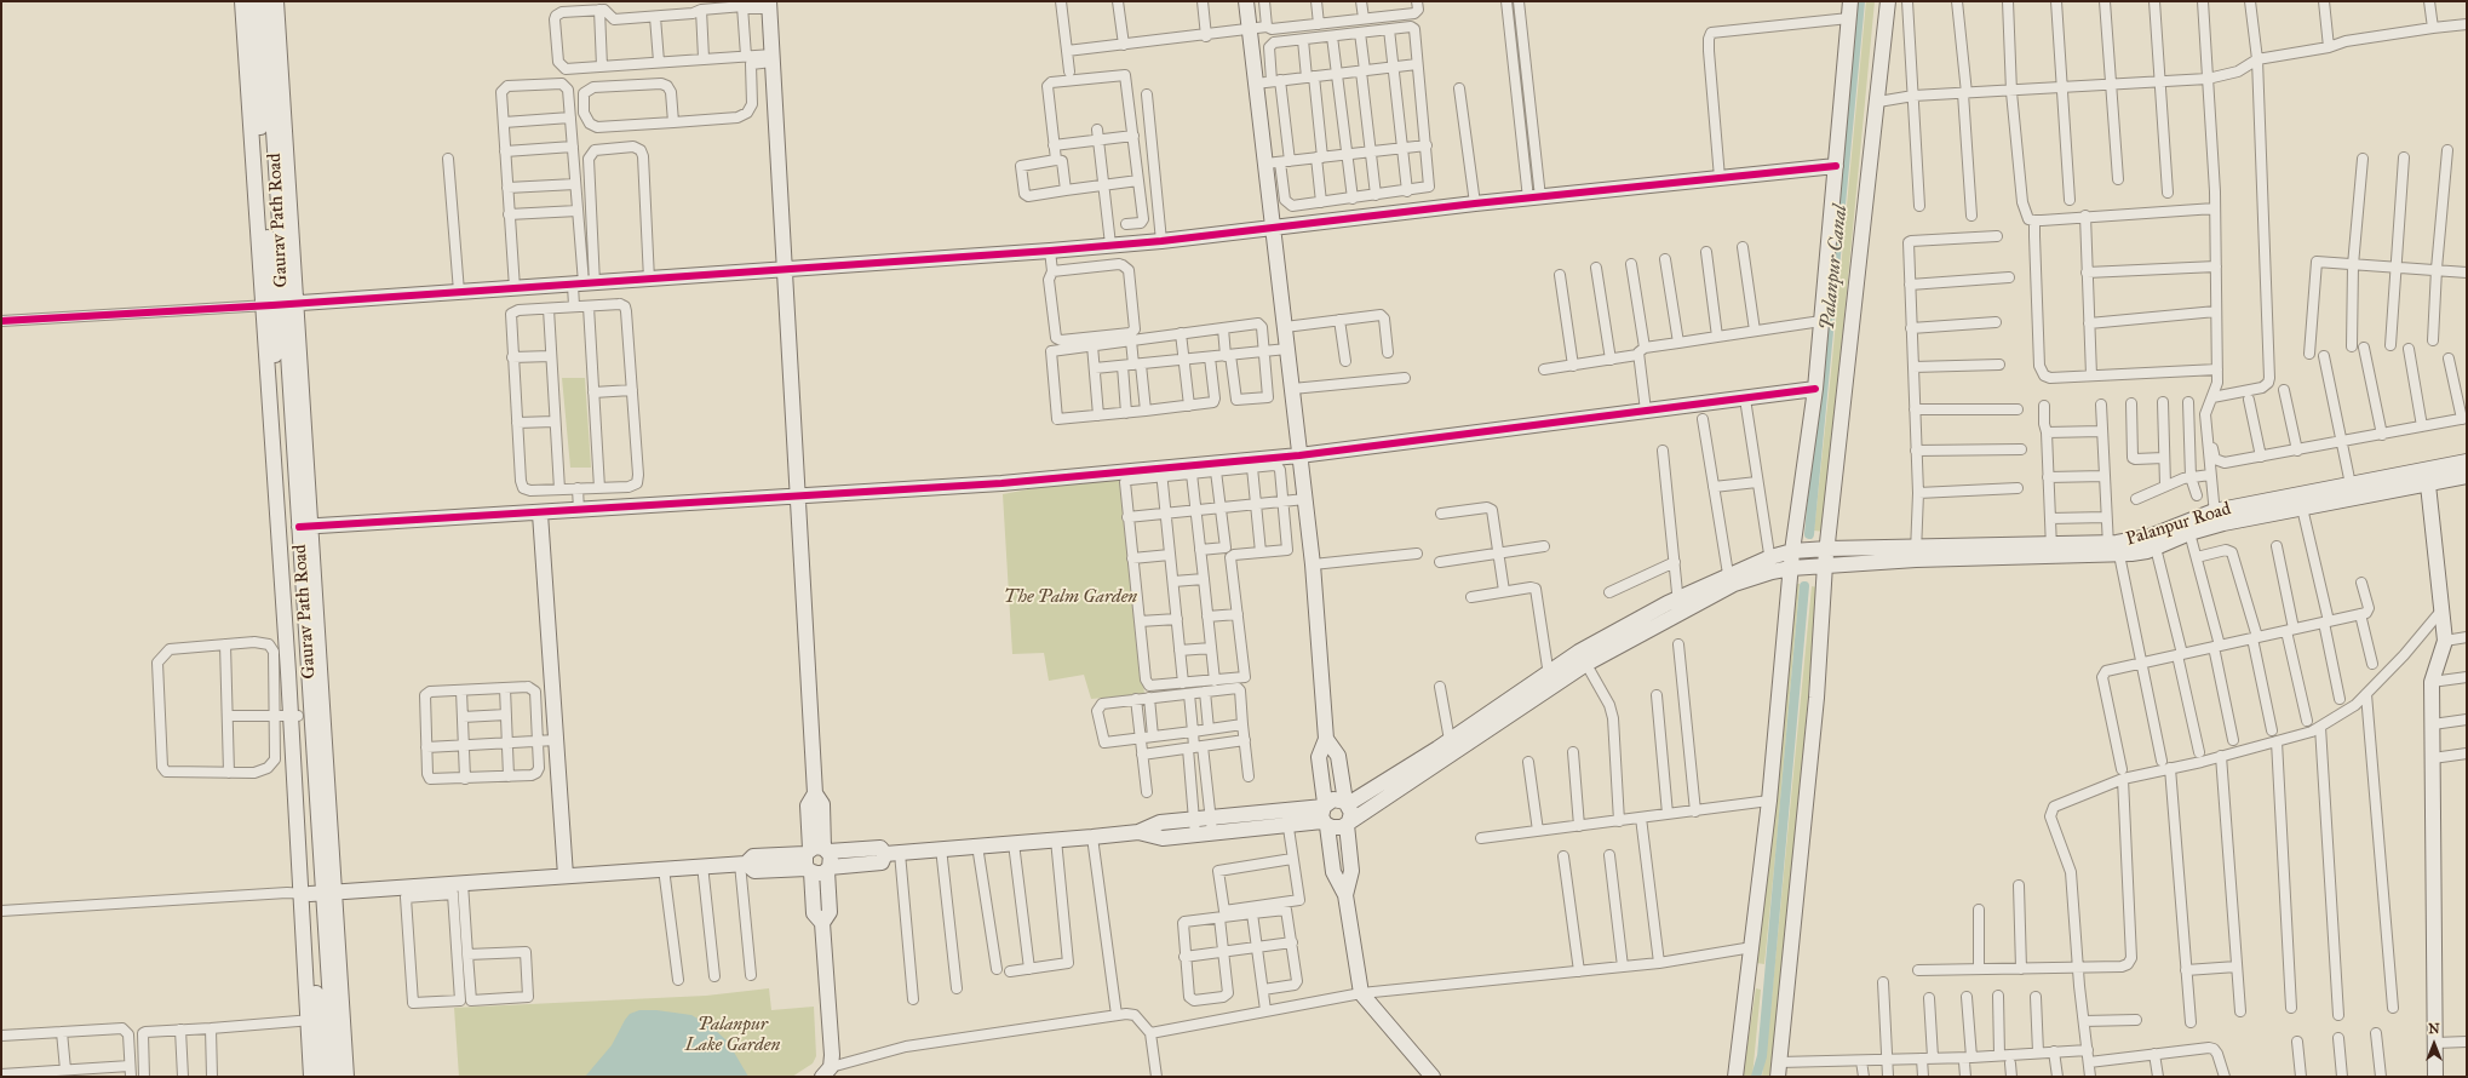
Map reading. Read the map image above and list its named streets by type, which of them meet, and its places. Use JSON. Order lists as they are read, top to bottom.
{
  "streets": {
    "street": ["Gaurav Path Road", "Palanpur Road"]
  },
  "water": ["Palanpur Canal"],
  "parks": ["The Palm Garden", "Palanpur Lake Garden"],
  "north": "top"
}
